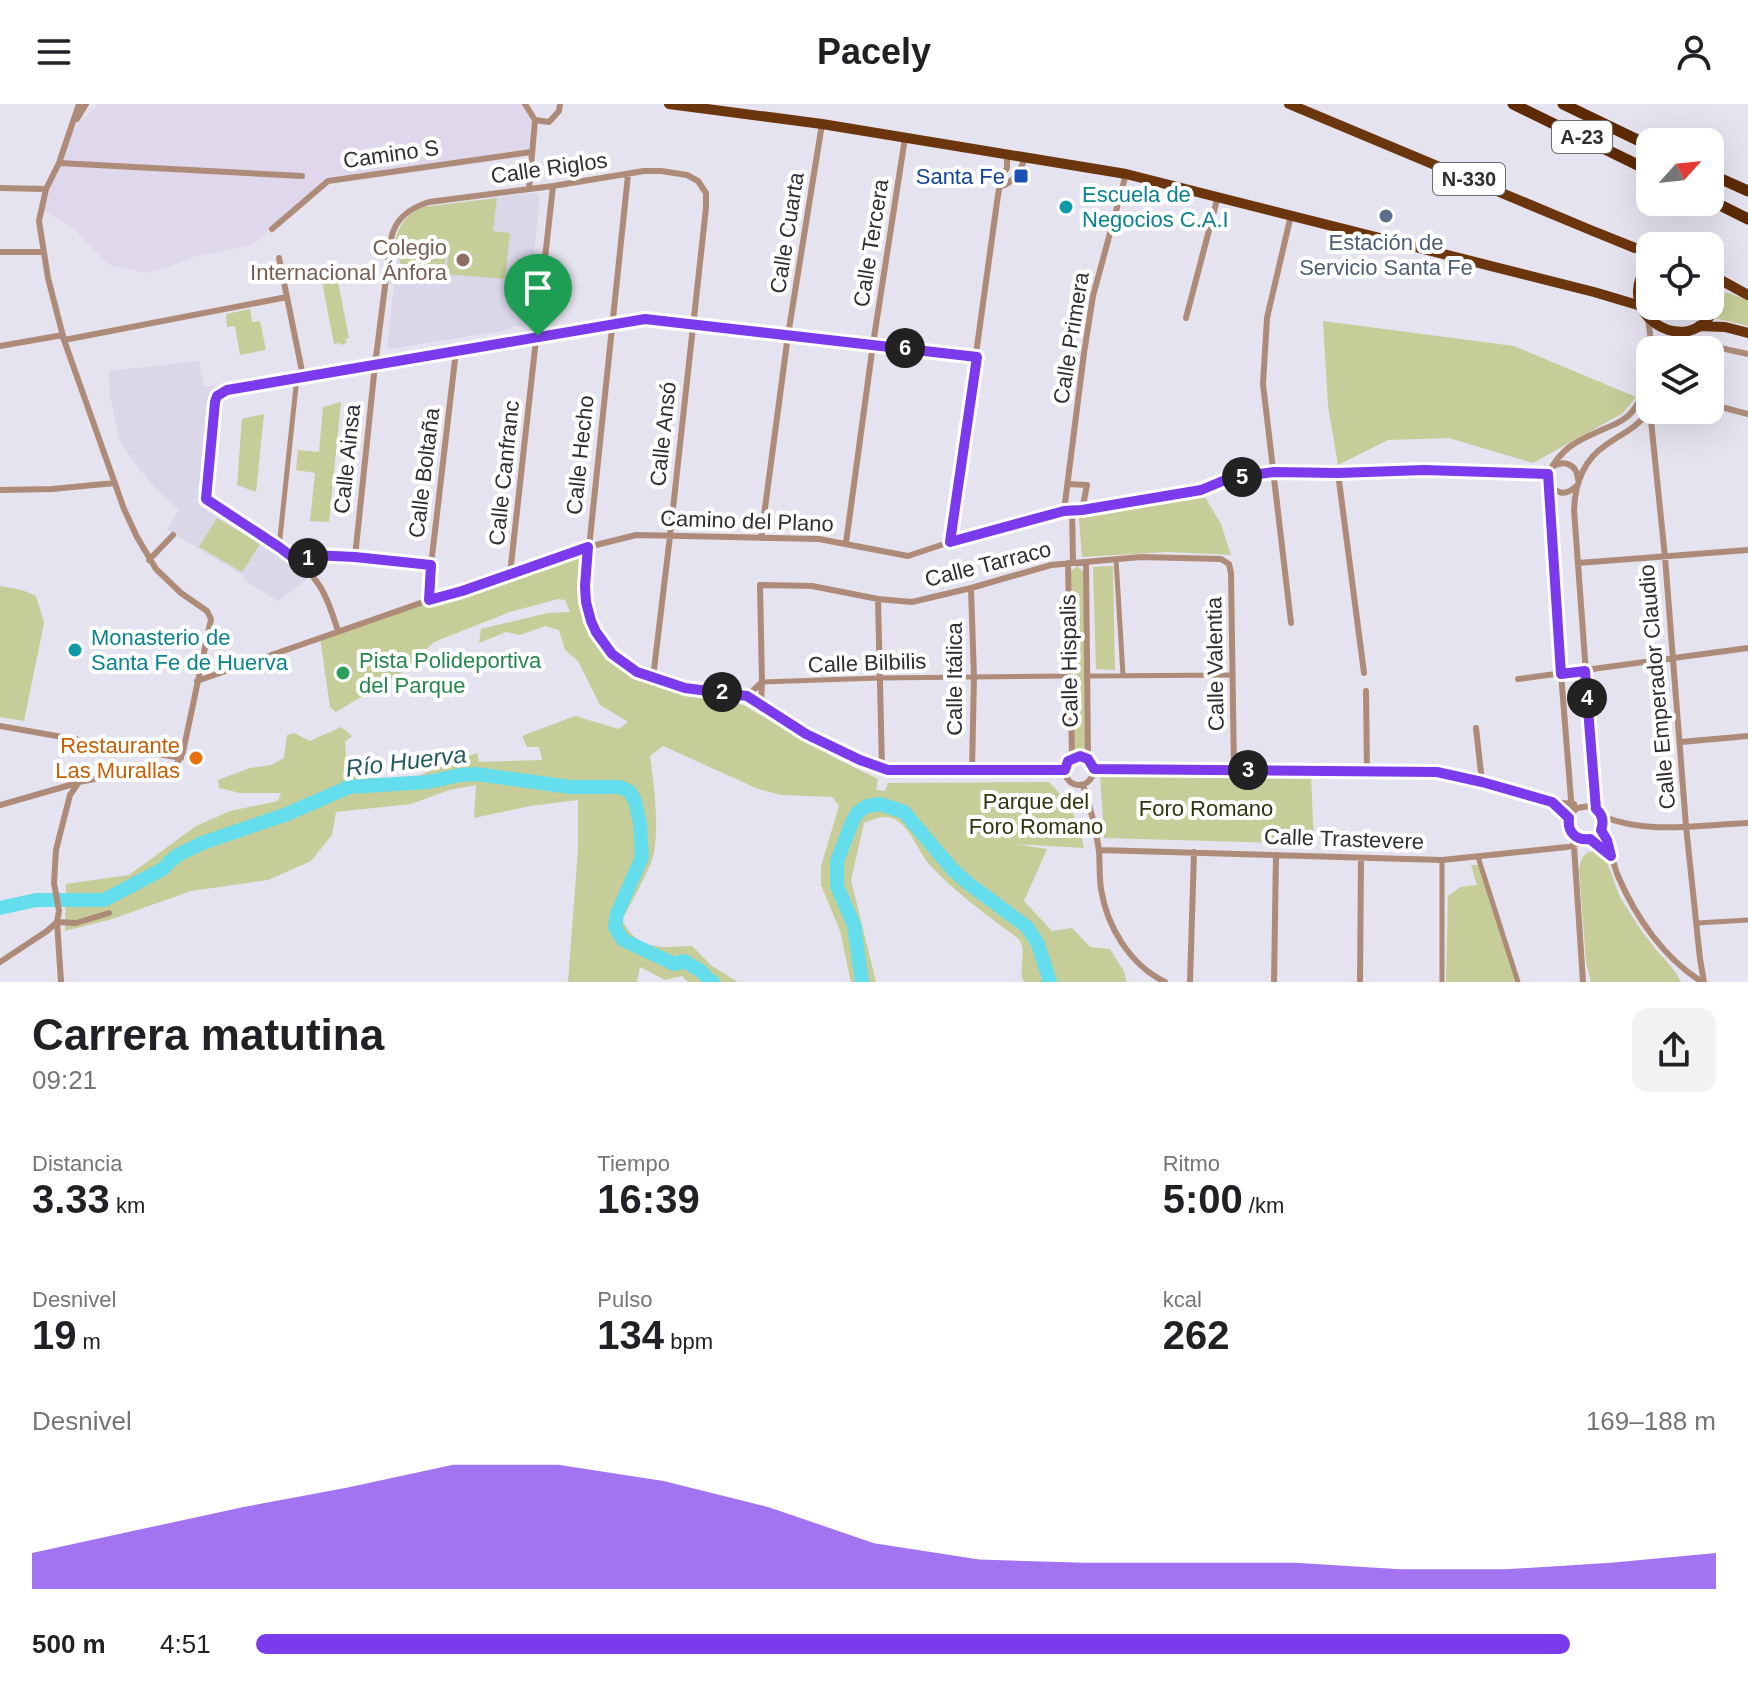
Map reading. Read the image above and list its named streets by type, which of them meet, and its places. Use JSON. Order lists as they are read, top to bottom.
{
  "streets": {
    "highway": ["A-23", "N-330"],
    "street": [
      "Camino S",
      "Calle Riglos",
      "Calle Cuarta",
      "Calle Tercera",
      "Calle Primera",
      "Calle Ansó",
      "Calle Hecho",
      "Calle Ainsa",
      "Calle Boltaña",
      "Calle Canfranc",
      "Camino del Plano",
      "Calle Tarraco",
      "Calle Hispalis",
      "Calle Bilbilis",
      "Calle Valentia",
      "Calle Itálica",
      "Calle Emperador Claudio",
      "Calle Trastevere"
    ]
  },
  "crossings": [
    ["Calle Riglos", "Calle Ansó"],
    ["Calle Riglos", "Calle Hecho"],
    ["Calle Riglos", "Calle Ainsa"],
    ["Calle Riglos", "Calle Canfranc"],
    ["Calle Cuarta", "Camino del Plano"],
    ["Calle Tercera", "Camino del Plano"],
    ["Calle Primera", "Camino del Plano"],
    ["Calle Primera", "Calle Hispalis"],
    ["Calle Ansó", "Calle Hecho"],
    ["Calle Ansó", "Camino del Plano"],
    ["Calle Hecho", "Camino del Plano"],
    ["Calle Boltaña", "Camino del Plano"],
    ["Calle Canfranc", "Camino del Plano"],
    ["Camino del Plano", "Calle Hispalis"],
    ["Calle Tarraco", "Calle Hispalis"],
    ["Calle Tarraco", "Calle Bilbilis"],
    ["Calle Tarraco", "Calle Valentia"],
    ["Calle Tarraco", "Calle Itálica"],
    ["Calle Hispalis", "Calle Bilbilis"],
    ["Calle Bilbilis", "Calle Itálica"]
  ],
  "water": ["Río Huerva"],
  "parks": ["Parque del Foro Romano", "Foro Romano"],
  "places": {
    "transit": ["Santa Fe"],
    "other": [
      "Escuela de Negocios C.A.I",
      "Estación de Servicio Santa Fe",
      "Colegio Internacional Ánfora",
      "Monasterio de Santa Fe de Huerva",
      "Pista Polideportiva del Parque",
      "Restaurante Las Murallas"
    ]
  },
  "north": "top right",
  "page": {
    "header": "Pacely",
    "pins": [
      "6",
      "5",
      "1",
      "2",
      "4",
      "3"
    ],
    "heading": ["Carrera matutina", "09:21"],
    "stats": [
      ["Distancia", "3.33 km"],
      ["Tiempo", "16:39"],
      ["Ritmo", "5:00 /km"],
      ["Desnivel", "19 m"],
      ["Pulso", "134 bpm"],
      ["kcal", "262"]
    ],
    "chart": ["Desnivel", "169–188 m"],
    "list": [
      {
        "name": "500 m",
        "note": "4:51"
      }
    ]
  }
}
